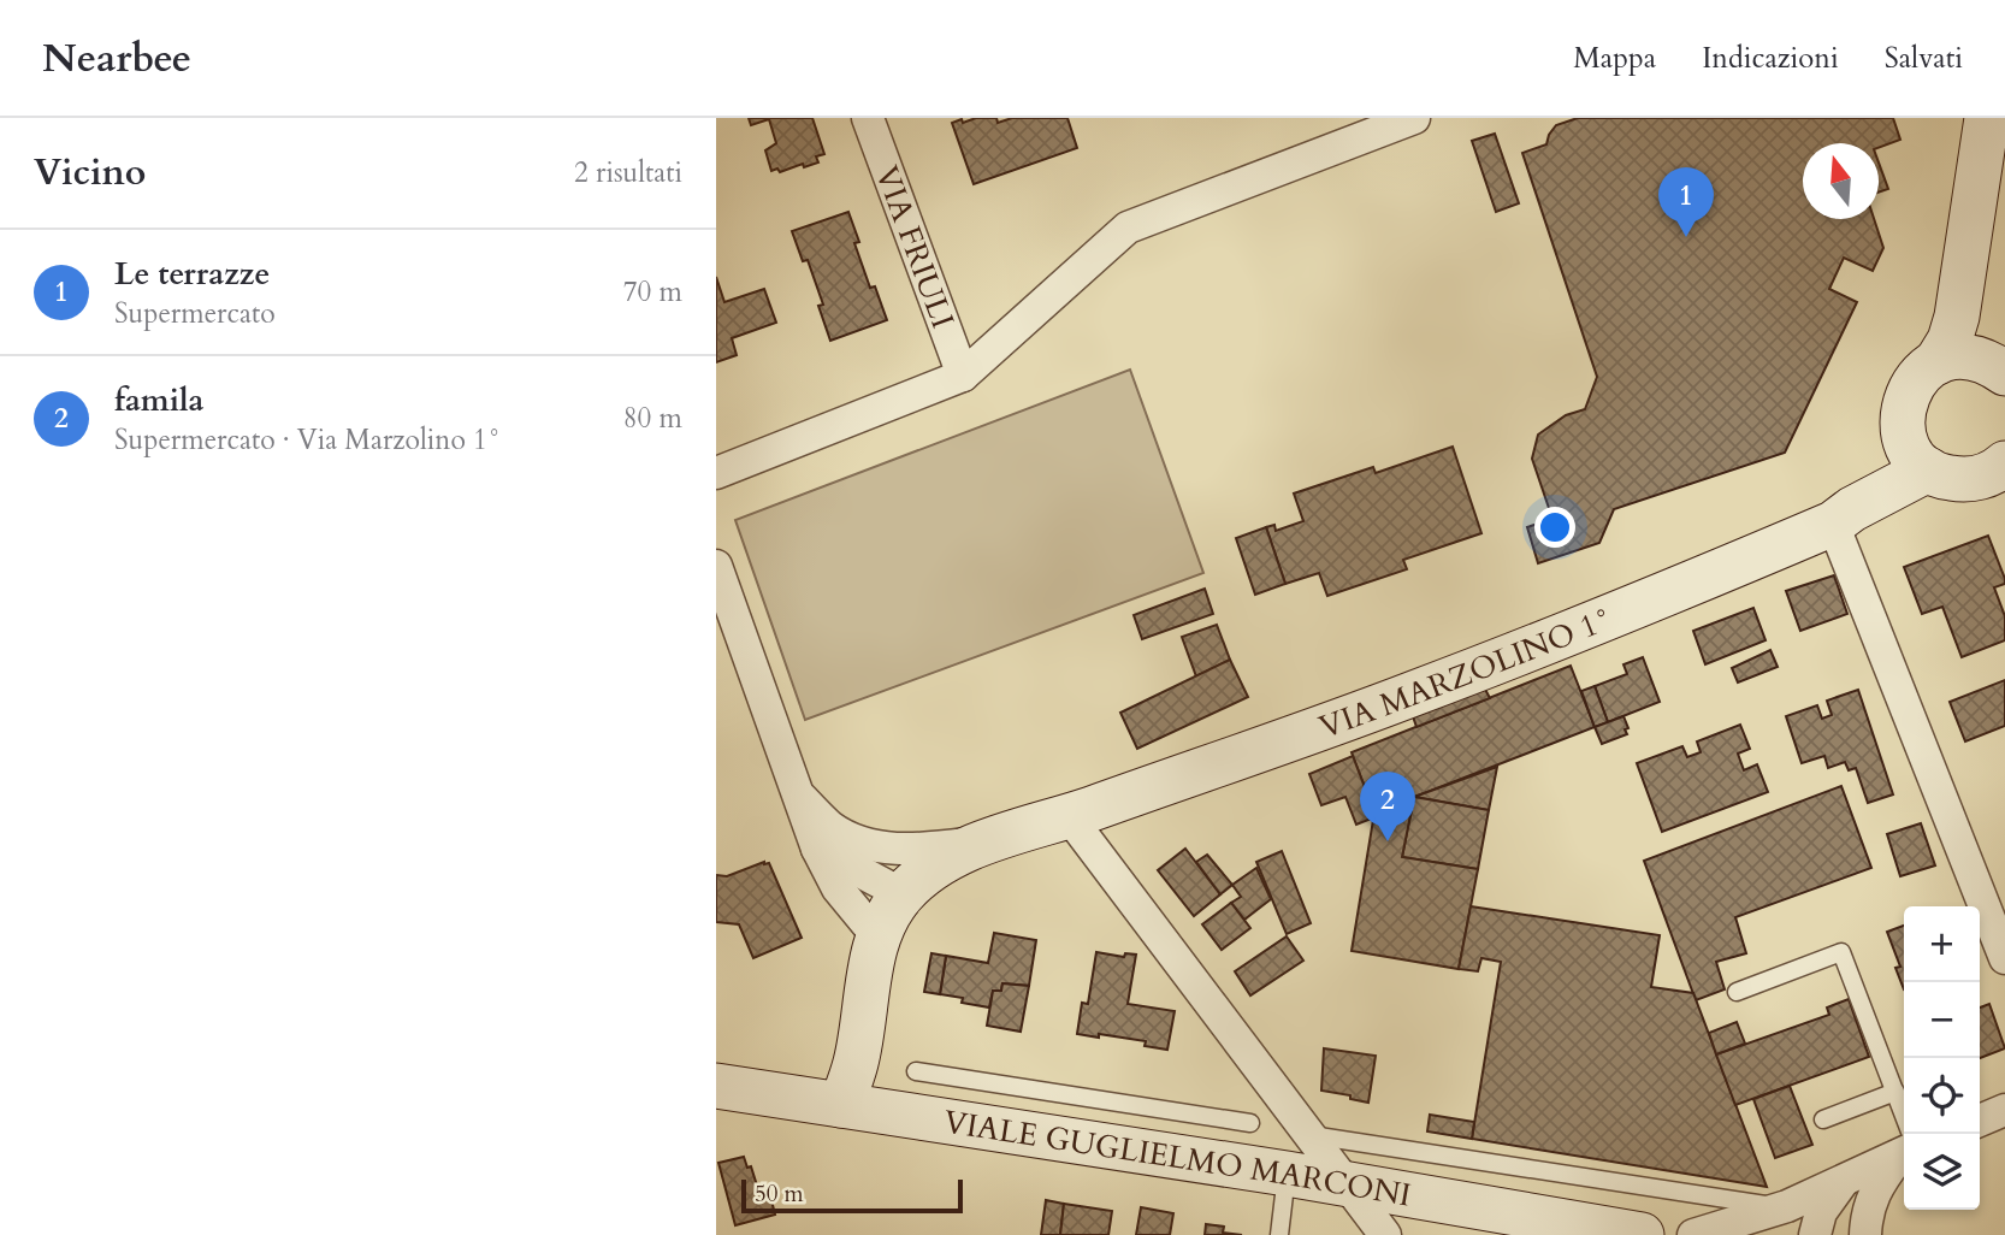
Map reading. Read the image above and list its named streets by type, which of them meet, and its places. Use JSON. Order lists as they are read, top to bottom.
{
  "streets": {
    "main road": ["VIA MARZOLINO 1°", "VIALE GUGLIELMO MARCONI"],
    "street": ["VIA FRIULI"]
  },
  "scale_bar": "50 m",
  "north": "top",
  "page": {
    "header": "Nearbee",
    "nav": ["Mappa", "Indicazioni", "Salvati"],
    "heading": ["Vicino", "2 risultati"],
    "pins": ["1", "2"],
    "list": [
      {
        "mark": "1",
        "name": "Le terrazze",
        "note": "Supermercato",
        "value": "70 m"
      },
      {
        "mark": "2",
        "name": "famila",
        "note": "Supermercato · Via Marzolino 1°",
        "value": "80 m"
      }
    ],
    "map_buttons": ["+", "−"],
    "scale": "50 m"
  }
}
